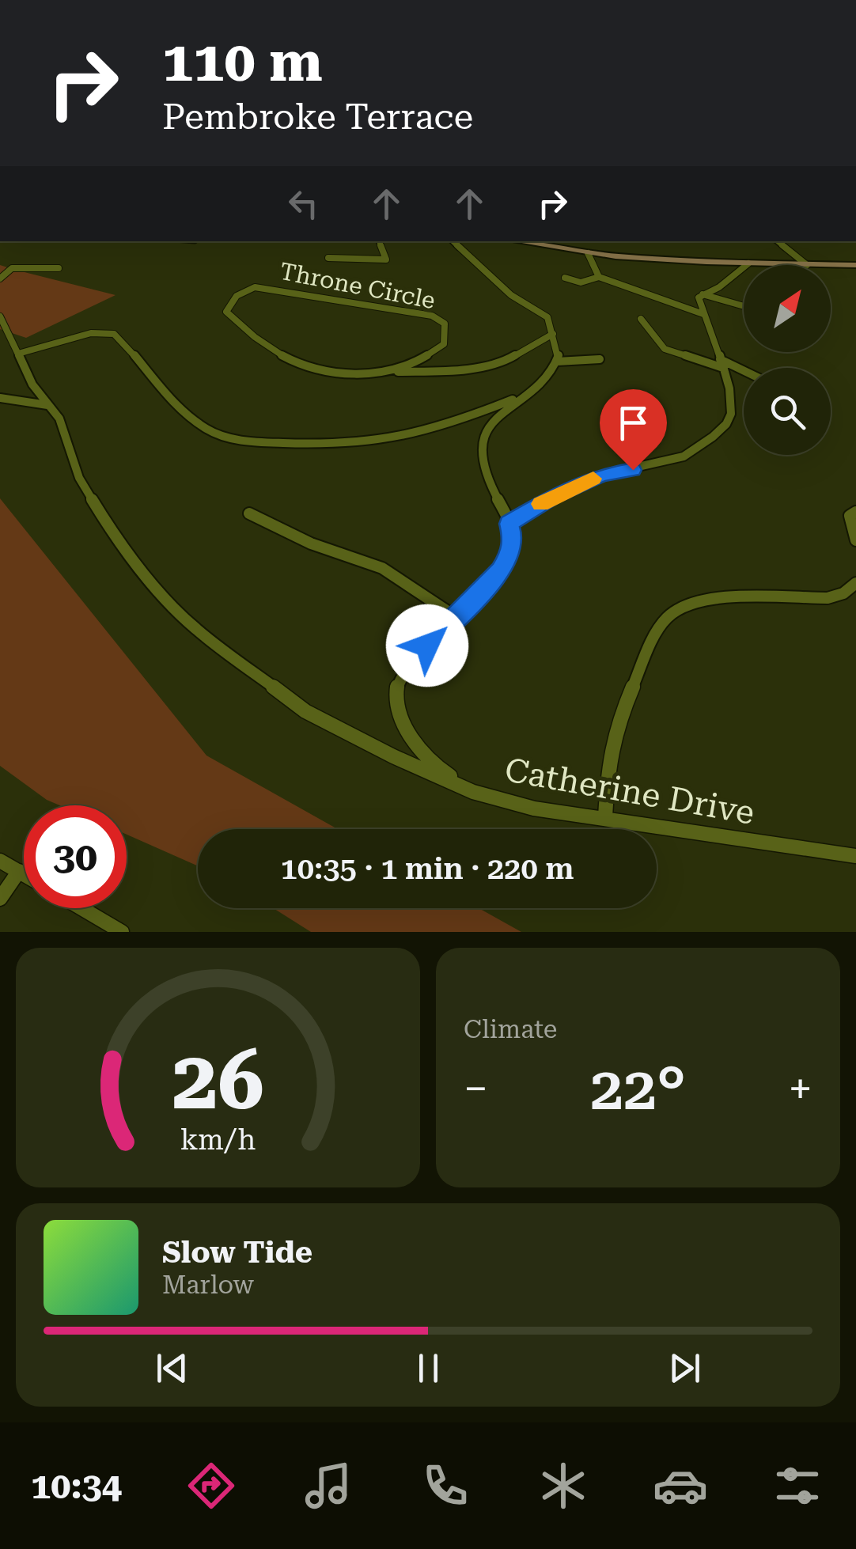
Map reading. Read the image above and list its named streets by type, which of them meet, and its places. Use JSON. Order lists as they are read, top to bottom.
{
  "streets": {
    "street": ["Throne Circle", "Catherine Drive"]
  },
  "north": "top right",
  "page": {
    "turn": ["110 m", "Pembroke Terrace"],
    "limit": "30",
    "trip": "10:35 · 1 min · 220 m",
    "tile": "Climate",
    "heat": ["−", "22°", "+"],
    "song": ["Slow Tide", "Marlow"],
    "tabs": "10:34",
    "gauge": ["26", "km/h"]
  }
}
